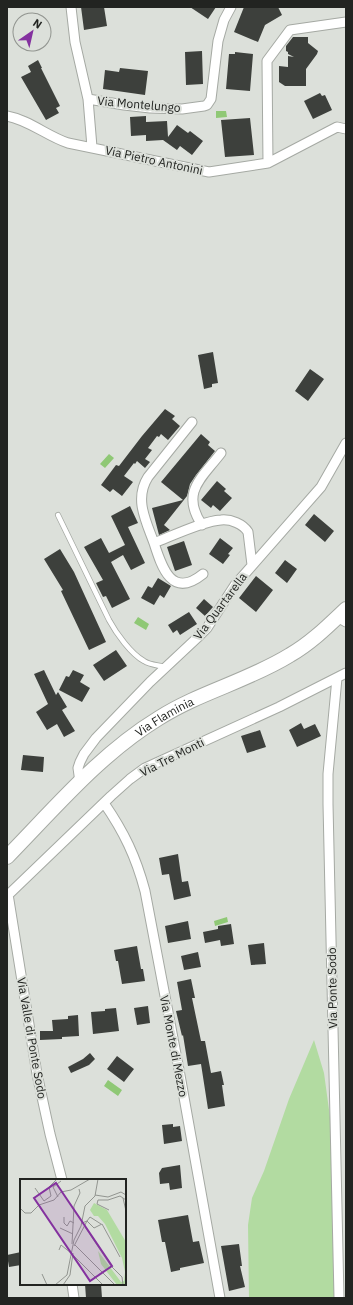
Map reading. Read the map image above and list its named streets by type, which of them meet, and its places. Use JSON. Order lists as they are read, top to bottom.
{
  "streets": {
    "main road": ["Via Flaminia"],
    "street": [
      "Via Montelungo",
      "Via Pietro Antonini",
      "Via Quartarella",
      "Via Tre Monti",
      "Via Ponte Sodo",
      "Via Valle di Ponte Sodo",
      "Via Monte di Mezzo"
    ]
  },
  "crossings": [
    ["Via Montelungo", "Via Pietro Antonini"],
    ["Via Quartarella", "Via Flaminia"],
    ["Via Tre Monti", "Via Ponte Sodo"],
    ["Via Tre Monti", "Via Valle di Ponte Sodo"],
    ["Via Tre Monti", "Via Monte di Mezzo"]
  ],
  "north": "top right"
}
